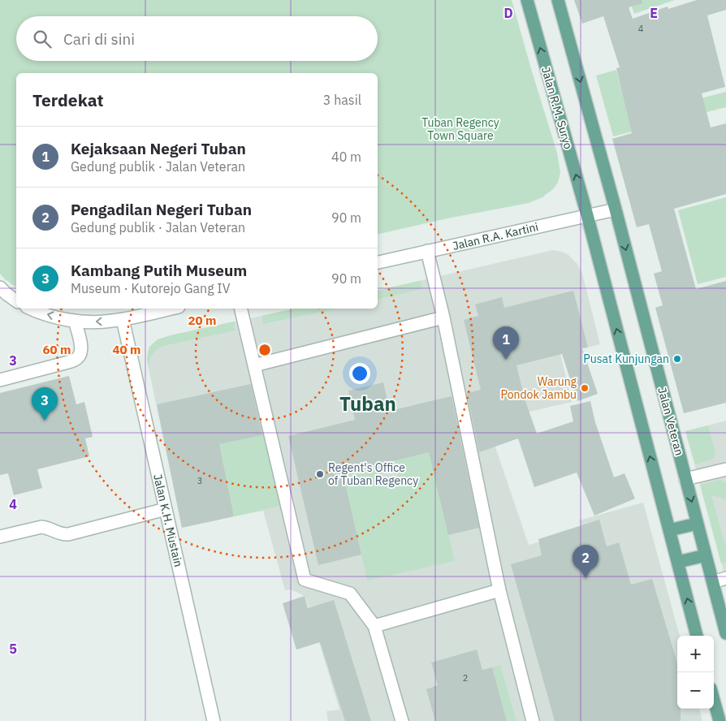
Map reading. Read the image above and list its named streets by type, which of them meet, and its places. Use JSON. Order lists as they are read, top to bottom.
{
  "streets": {
    "main road": ["Jalan R.M. Suryo", "Jalan Veteran"],
    "street": ["Jalan R.A. Kartini", "Jalan K.H. Mustain"]
  },
  "crossings": [
    ["Jalan R.M. Suryo", "Jalan R.A. Kartini"],
    ["Jalan R.A. Kartini", "Jalan Veteran"]
  ],
  "districts": ["Tuban"],
  "parks": ["Tuban Regency Town Square"],
  "places": ["Pusat Kunjungan", "Warung Pondok Jambu", "Regent's Office of Tuban Regency"],
  "house_numbers": ["4", "3", "2"],
  "page": {
    "search": "Cari di sini",
    "heading": ["Terdekat", "3 hasil"],
    "list": [
      {
        "mark": "1",
        "name": "Kejaksaan Negeri Tuban",
        "note": "Gedung publik · Jalan Veteran",
        "value": "40 m"
      },
      {
        "mark": "2",
        "name": "Pengadilan Negeri Tuban",
        "note": "Gedung publik · Jalan Veteran",
        "value": "90 m"
      },
      {
        "mark": "3",
        "name": "Kambang Putih Museum",
        "note": "Museum · Kutorejo Gang IV",
        "value": "90 m"
      }
    ],
    "pins": ["1", "3", "2"],
    "map_buttons": ["+", "−"]
  },
  "grid": {
    "columns": ["D", "E"],
    "rows": ["3", "4", "5"]
  },
  "rings": ["20 m", "60 m", "40 m"]
}
